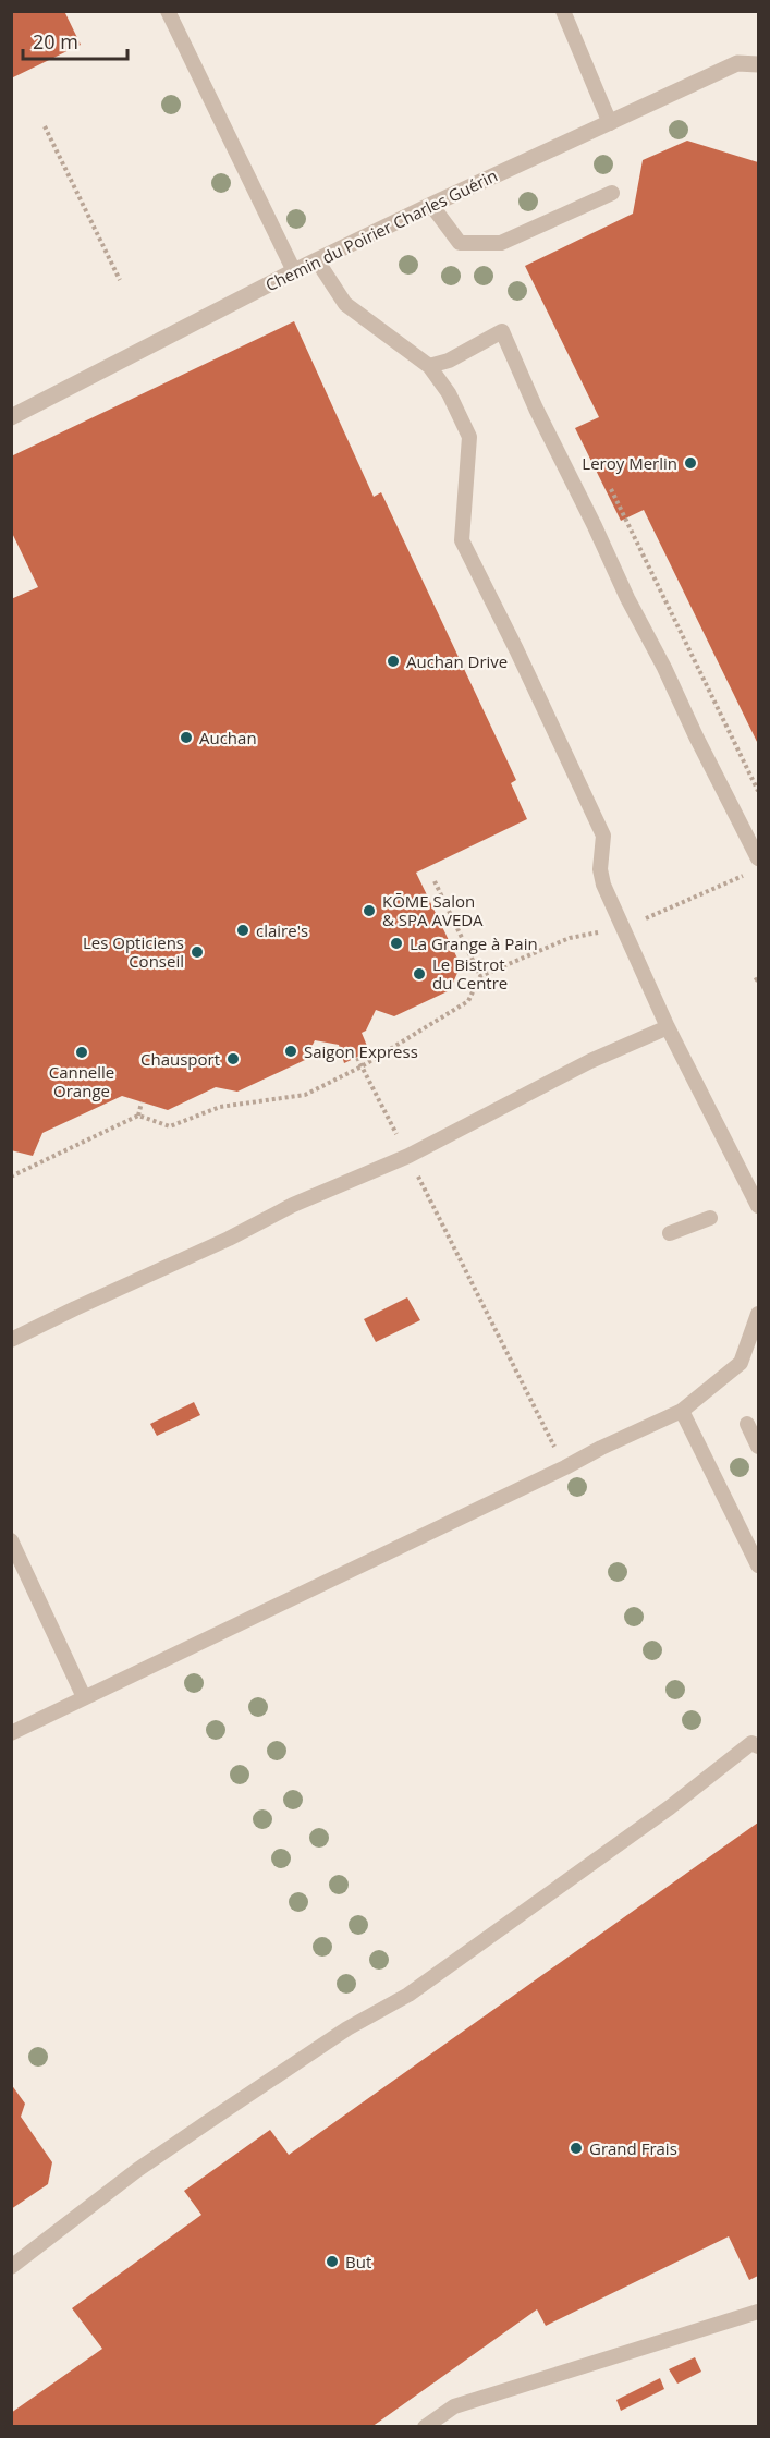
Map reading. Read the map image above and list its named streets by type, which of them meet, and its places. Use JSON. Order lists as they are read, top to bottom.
{
  "streets": {
    "street": ["Chemin du Poirier Charles Guérin"]
  },
  "places": [
    "Leroy Merlin",
    "Auchan Drive",
    "Auchan",
    "KŌME Salon & SPA AVEDA",
    "claire's",
    "La Grange à Pain",
    "Les Opticiens Conseil",
    "Le Bistrot du Centre",
    "Saigon Express",
    "Cannelle Orange",
    "Chausport",
    "Grand Frais",
    "But"
  ],
  "scale_bar": "20 m"
}
